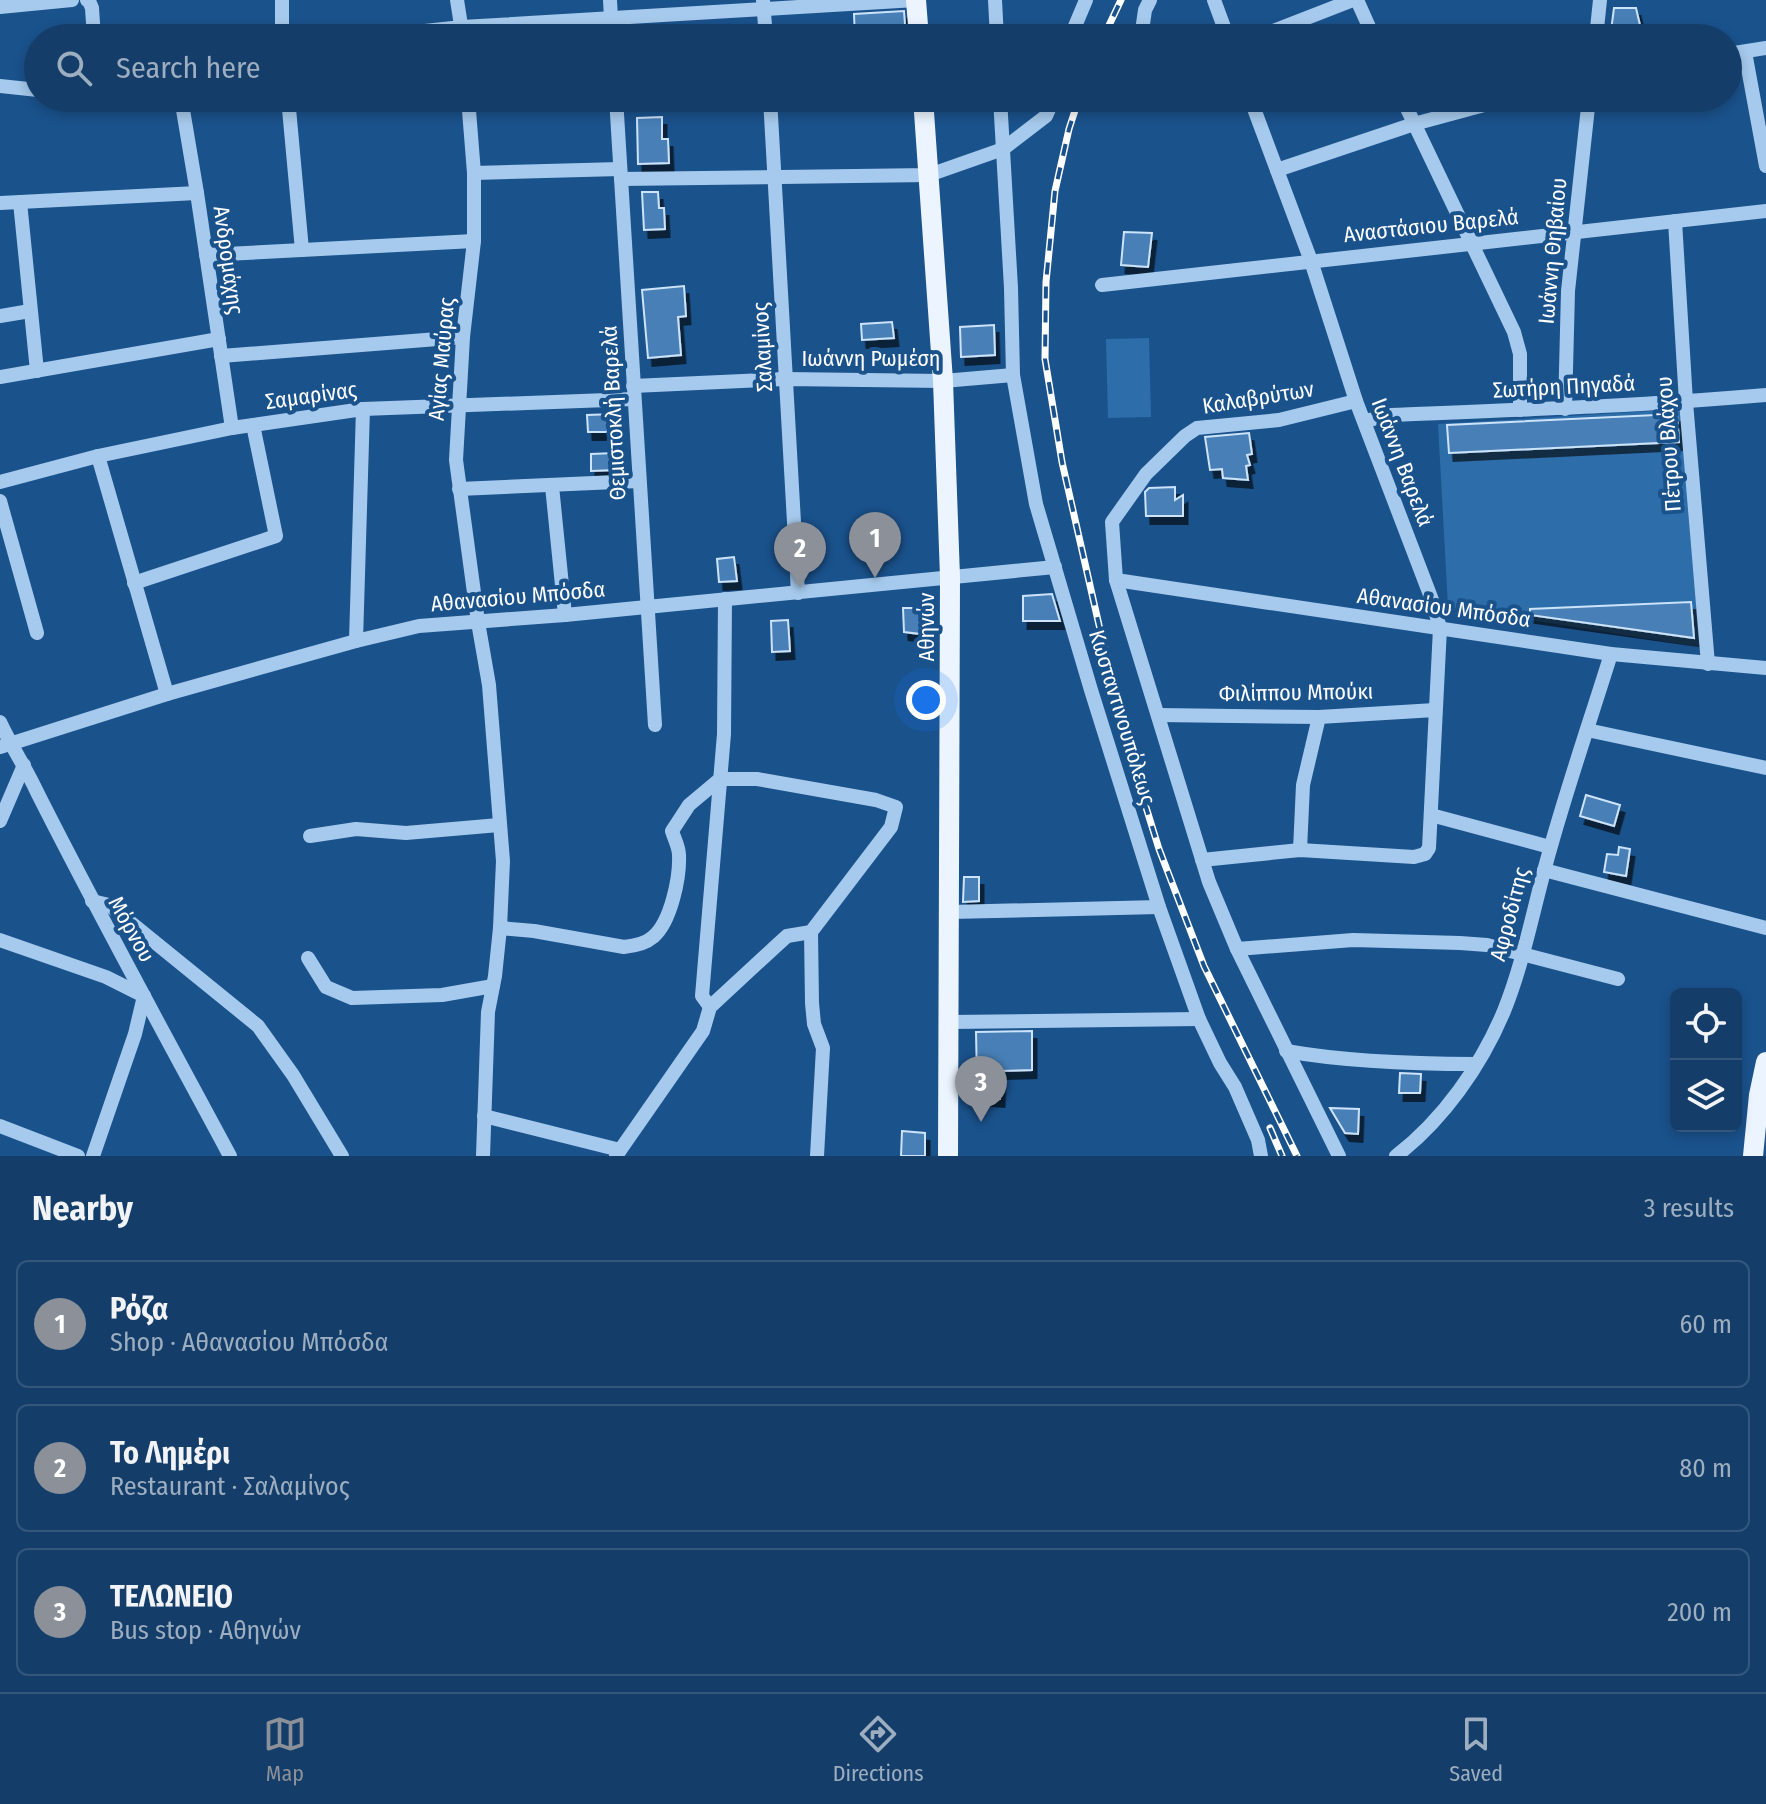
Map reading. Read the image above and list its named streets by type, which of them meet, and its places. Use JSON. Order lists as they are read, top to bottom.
{
  "streets": {
    "main road": ["Αθηνών"],
    "street": [
      "Αναστάσιου Βαρελά",
      "Ιωάννη Θηβαίου",
      "Ανδρομάχης",
      "Σαλαμίνος",
      "Ιωάννη Ρωμέση",
      "Αγίας Μαύρας",
      "Σωτήρη Πηγαδά",
      "Σαμαρίνας",
      "Καλαβρύτων",
      "Θεμιστοκλή Βαρελά",
      "Πέτρου Βλάχου",
      "Ιωάννη Βαρελά",
      "Αθανασίου Μπόσδα",
      "Φιλίππου Μπούκι",
      "Κωσταντινουπόλεως",
      "Αφροδίτης",
      "Μόρνου"
    ]
  },
  "crossings": [
    ["Αναστάσιου Βαρελά", "Ιωάννη Θηβαίου"],
    ["Αναστάσιου Βαρελά", "Πέτρου Βλάχου"],
    ["Αναστάσιου Βαρελά", "Ιωάννη Βαρελά"],
    ["Ιωάννη Θηβαίου", "Σωτήρη Πηγαδά"],
    ["Ανδρομάχης", "Σαμαρίνας"],
    ["Σαλαμίνος", "Ιωάννη Ρωμέση"],
    ["Σαλαμίνος", "Αθανασίου Μπόσδα"],
    ["Ιωάννη Ρωμέση", "Σαμαρίνας"],
    ["Ιωάννη Ρωμέση", "Θεμιστοκλή Βαρελά"],
    ["Ιωάννη Ρωμέση", "Αθηνών"],
    ["Ιωάννη Ρωμέση", "Κωσταντινουπόλεως"],
    ["Αγίας Μαύρας", "Σαμαρίνας"],
    ["Αγίας Μαύρας", "Αθανασίου Μπόσδα"],
    ["Σωτήρη Πηγαδά", "Πέτρου Βλάχου"],
    ["Σωτήρη Πηγαδά", "Ιωάννη Βαρελά"],
    ["Σαμαρίνας", "Θεμιστοκλή Βαρελά"],
    ["Καλαβρύτων", "Ιωάννη Βαρελά"],
    ["Καλαβρύτων", "Κωσταντινουπόλεως"],
    ["Θεμιστοκλή Βαρελά", "Αθανασίου Μπόσδα"],
    ["Πέτρου Βλάχου", "Αθανασίου Μπόσδα"],
    ["Ιωάννη Βαρελά", "Αθανασίου Μπόσδα"],
    ["Ιωάννη Βαρελά", "Φιλίππου Μπούκι"],
    ["Αθανασίου Μπόσδα", "Αθηνών"],
    ["Αθανασίου Μπόσδα", "Κωσταντινουπόλεως"],
    ["Αθανασίου Μπόσδα", "Αφροδίτης"],
    ["Αθανασίου Μπόσδα", "Μόρνου"],
    ["Φιλίππου Μπούκι", "Κωσταντινουπόλεως"]
  ],
  "page": {
    "search": "Search here",
    "pins": ["1", "2", "3"],
    "heading": ["Nearby", "3 results"],
    "list": [
      {
        "mark": "1",
        "name": "Ρόζα",
        "note": "Shop · Αθανασίου Μπόσδα",
        "value": "60 m"
      },
      {
        "mark": "2",
        "name": "Το Λημέρι",
        "note": "Restaurant · Σαλαμίνος",
        "value": "80 m"
      },
      {
        "mark": "3",
        "name": "ΤΕΛΩΝΕΙΟ",
        "note": "Bus stop · Αθηνών",
        "value": "200 m"
      }
    ],
    "nav": ["Map", "Directions", "Saved"]
  }
}
